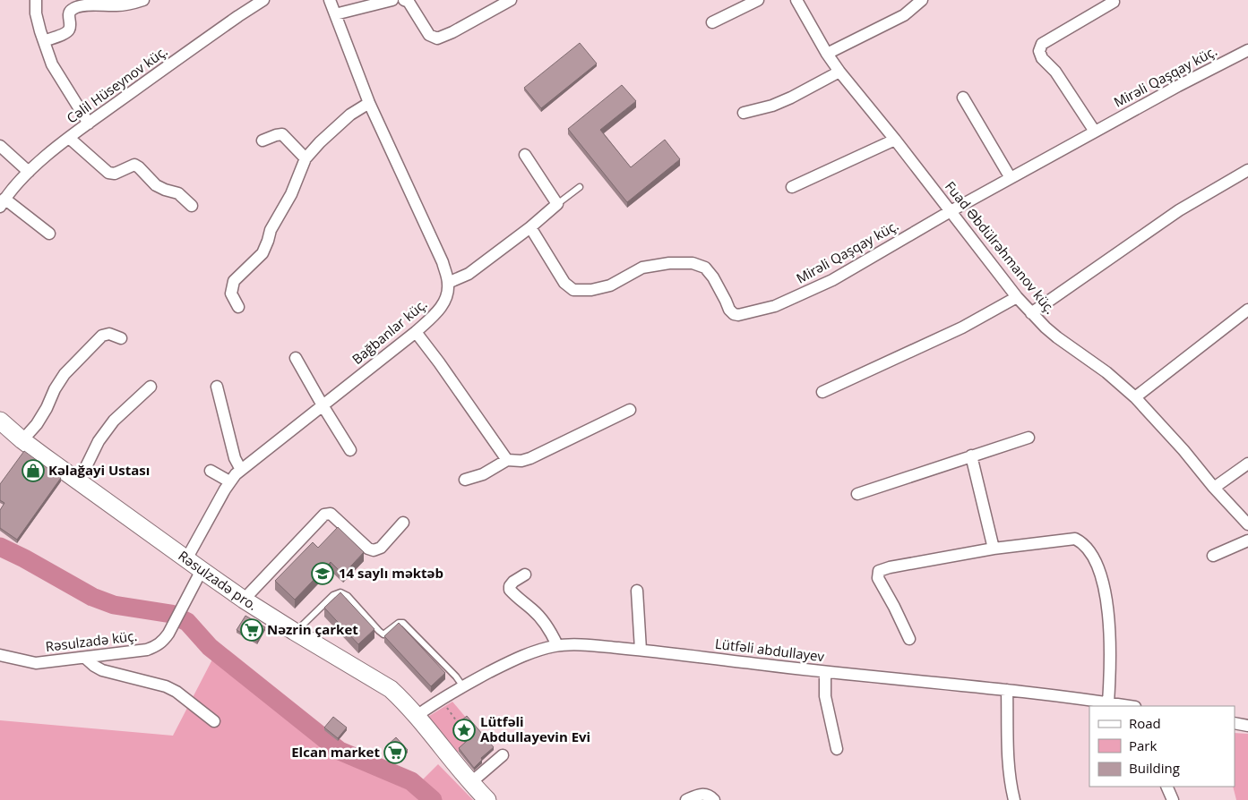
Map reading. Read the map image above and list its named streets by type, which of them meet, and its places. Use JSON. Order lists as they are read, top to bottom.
{
  "streets": {
    "street": [
      "Mirəli Qaşqay küç.",
      "Cəlil Hüseynov küç.",
      "Fuad Əbdülrəhmanov küç.",
      "Bağbanlar küç.",
      "Rəsulzadə pro.",
      "Rəsulzadə küç.",
      "Lütfəli abdullayev"
    ]
  },
  "crossings": [
    ["Mirəli Qaşqay küç.", "Fuad Əbdülrəhmanov küç."],
    ["Bağbanlar küç.", "Rəsulzadə pro."],
    ["Rəsulzadə pro.", "Rəsulzadə küç."],
    ["Rəsulzadə pro.", "Lütfəli abdullayev"]
  ],
  "places": {
    "shop": ["Kəlağayi Ustası"],
    "school or university": ["14 saylı məktəb"],
    "supermarket": ["Nəzrin çarket", "Elcan market"],
    "place": ["Lütfəli Abdullayevin Evi"]
  },
  "legend": ["Road", "Park", "Building"]
}
